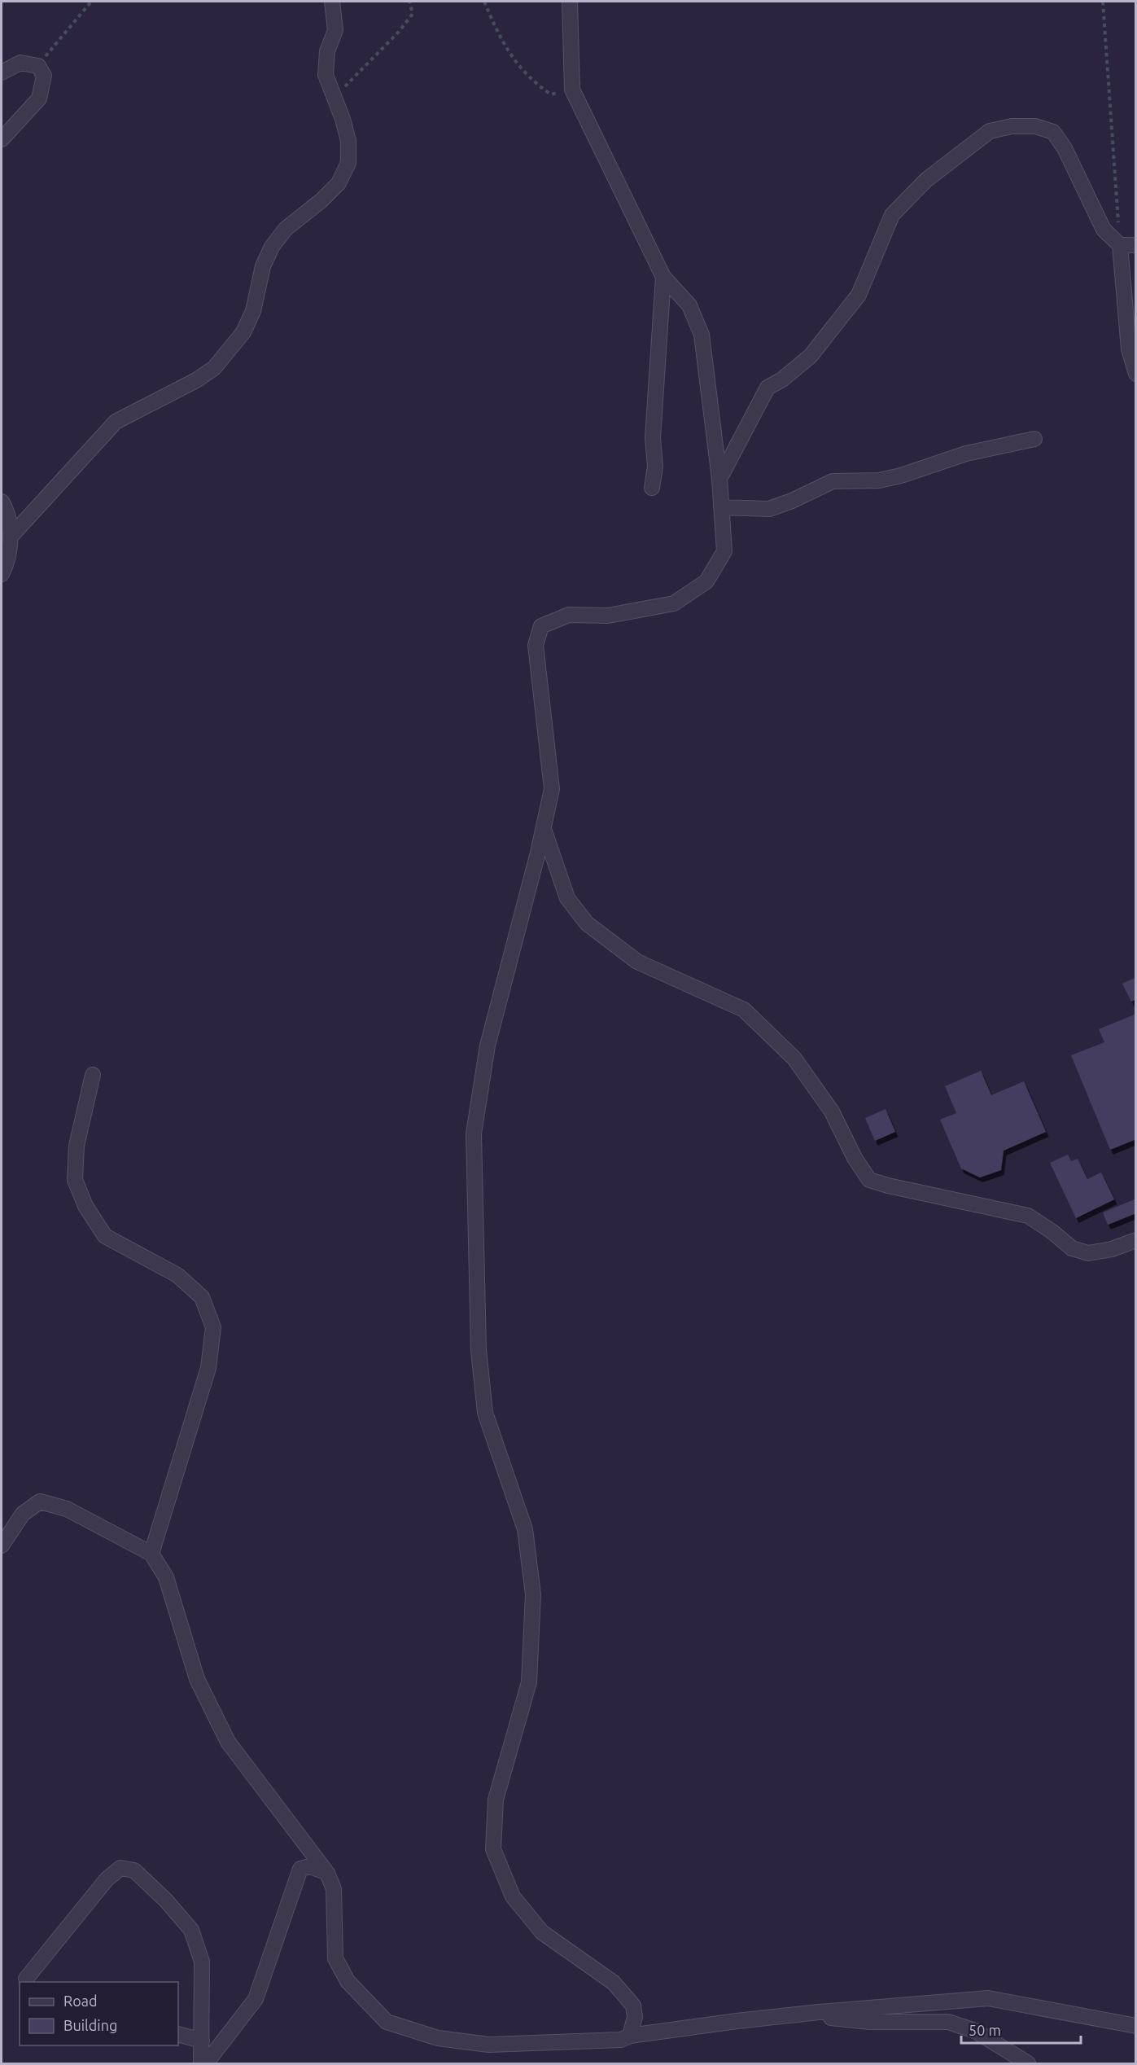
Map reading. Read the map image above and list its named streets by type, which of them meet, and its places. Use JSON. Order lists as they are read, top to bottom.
{
  "legend": ["Road", "Building"],
  "scale_bar": "50 m"
}
